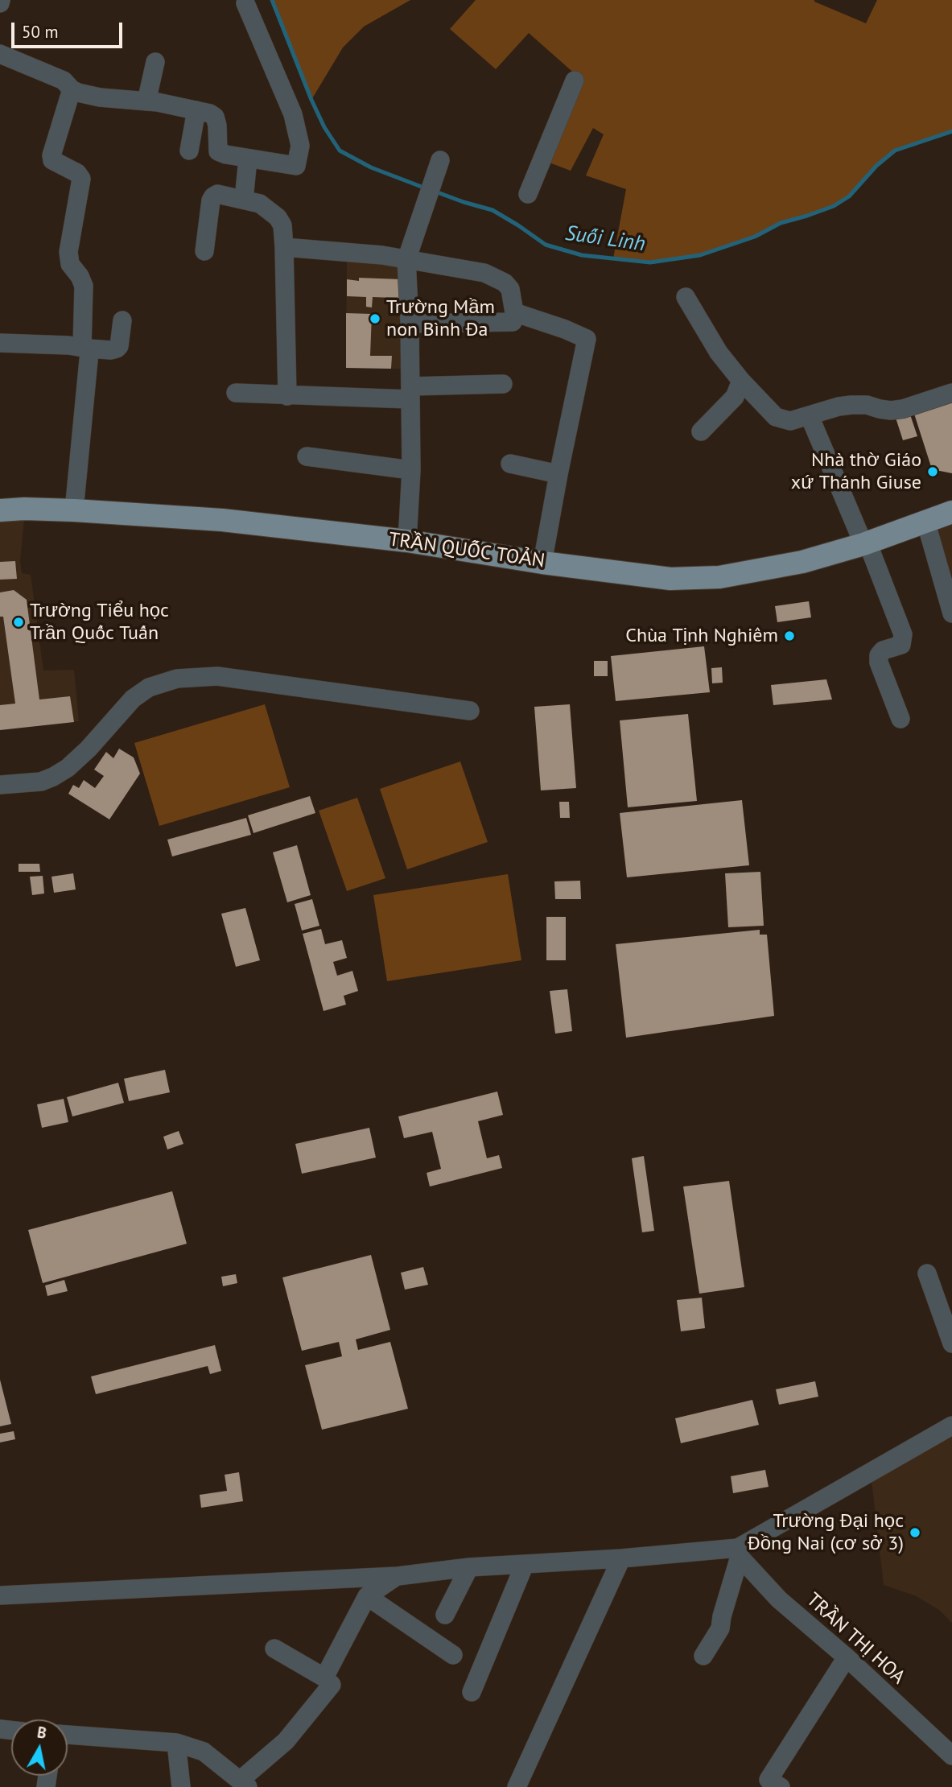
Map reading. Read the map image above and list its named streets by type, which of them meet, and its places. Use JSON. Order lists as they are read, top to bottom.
{
  "streets": {
    "main road": ["TRẦN QUỐC TOẢN"],
    "street": ["TRẦN THỊ HOA"]
  },
  "water": ["Suối Linh"],
  "places": [
    "Trường Mầm non Bình Đa",
    "Nhà thờ Giáo xứ Thánh Giuse",
    "Trường Tiểu học Trần Quốc Tuấn",
    "Chùa Tịnh Nghiêm",
    "Trường Đại học Đồng Nai (cơ sở 3)"
  ],
  "scale_bar": "50 m",
  "north": "top"
}
